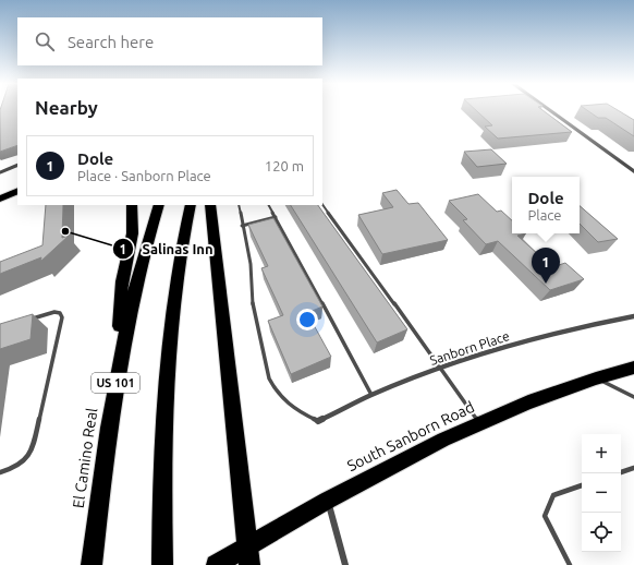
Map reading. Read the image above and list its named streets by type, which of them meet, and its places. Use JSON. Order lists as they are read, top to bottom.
{
  "streets": {
    "highway": ["US 101", "South Sanborn Road", "El Camino Real"],
    "street": ["Sanborn Place"]
  },
  "places": ["Salinas Inn"],
  "page": {
    "search": "Search here",
    "heading": "Nearby",
    "list": [
      {
        "mark": "1",
        "name": "Dole",
        "note": "Place · Sanborn Place",
        "value": "120 m"
      }
    ],
    "popup": ["Dole", "Place"],
    "pins": "1",
    "map_buttons": ["+", "−"]
  }
}
